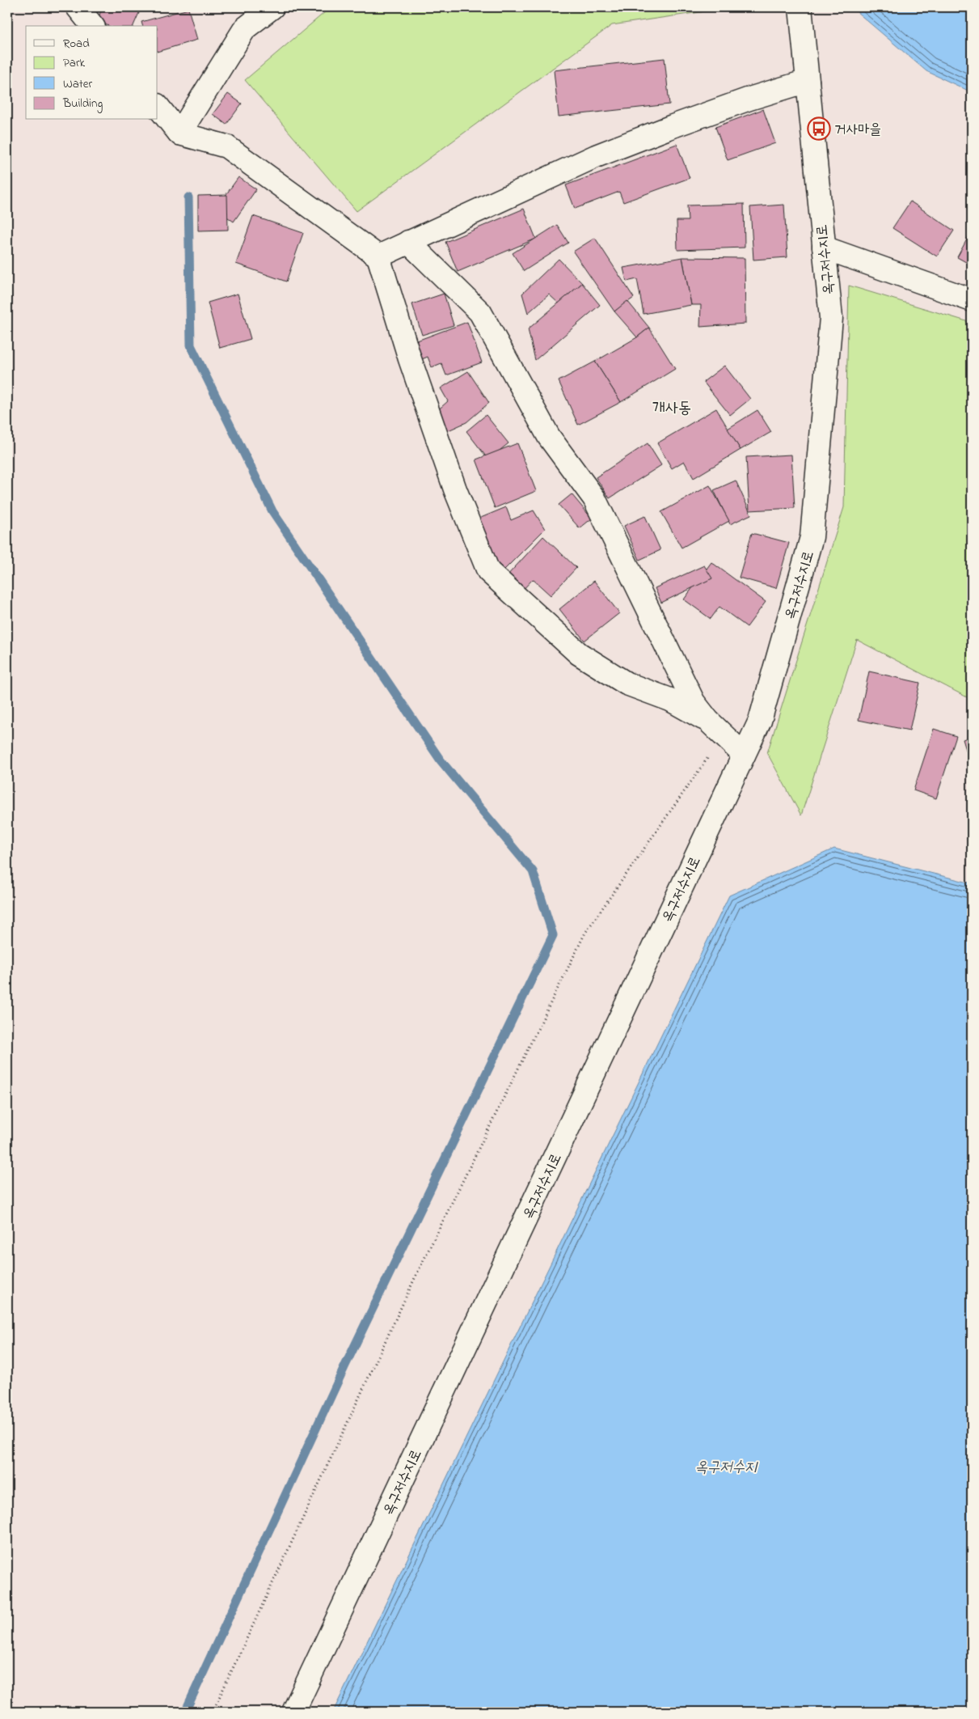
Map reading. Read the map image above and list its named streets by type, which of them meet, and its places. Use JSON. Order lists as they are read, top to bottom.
{
  "streets": {
    "street": ["옥구저수지로"]
  },
  "districts": ["개사동"],
  "water": ["옥구저수지"],
  "places": {
    "bus stop": ["거사마을"]
  },
  "legend": [
    "Road",
    "Park",
    "Water",
    "Building"
  ]
}
